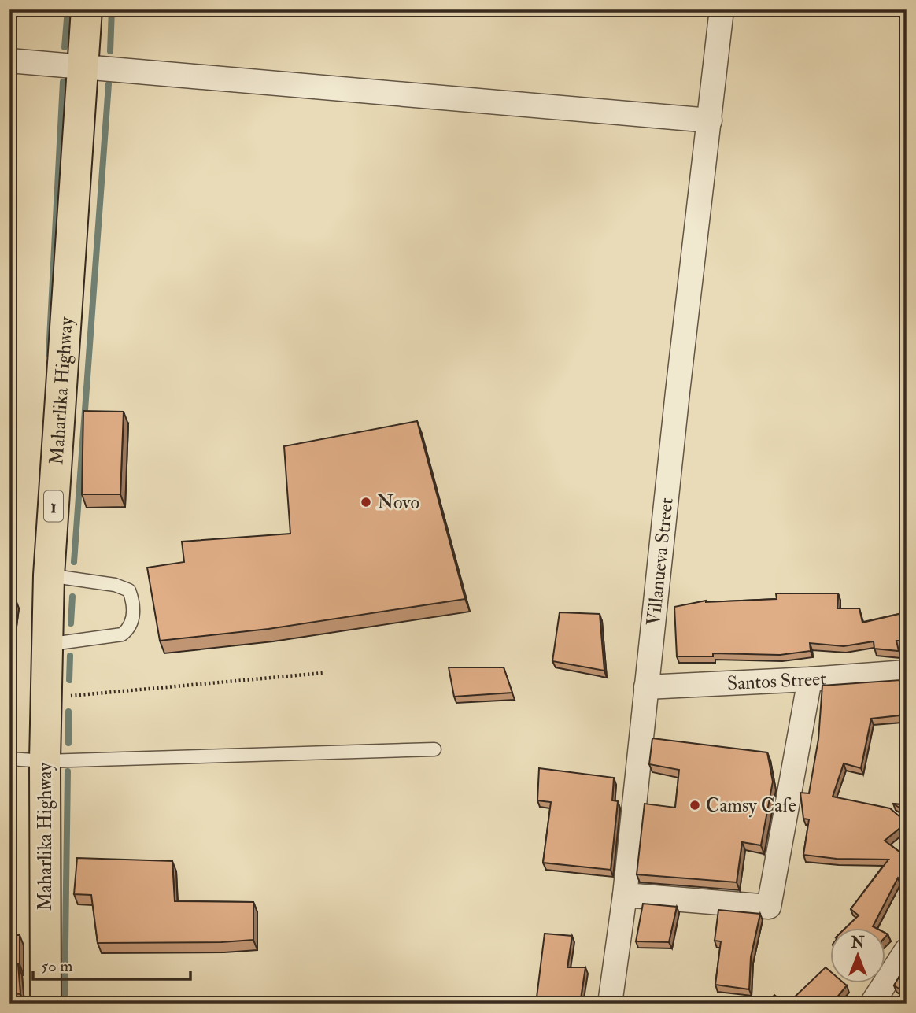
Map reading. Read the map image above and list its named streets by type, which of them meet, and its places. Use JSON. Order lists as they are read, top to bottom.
{
  "streets": {
    "main road": ["Maharlika Highway", "1"],
    "street": ["Villanueva Street", "Santos Street"]
  },
  "crossings": [
    ["Villanueva Street", "Santos Street"]
  ],
  "places": ["Novo", "Camsy Cafe"],
  "scale_bar": "50 m",
  "north": "top"
}
